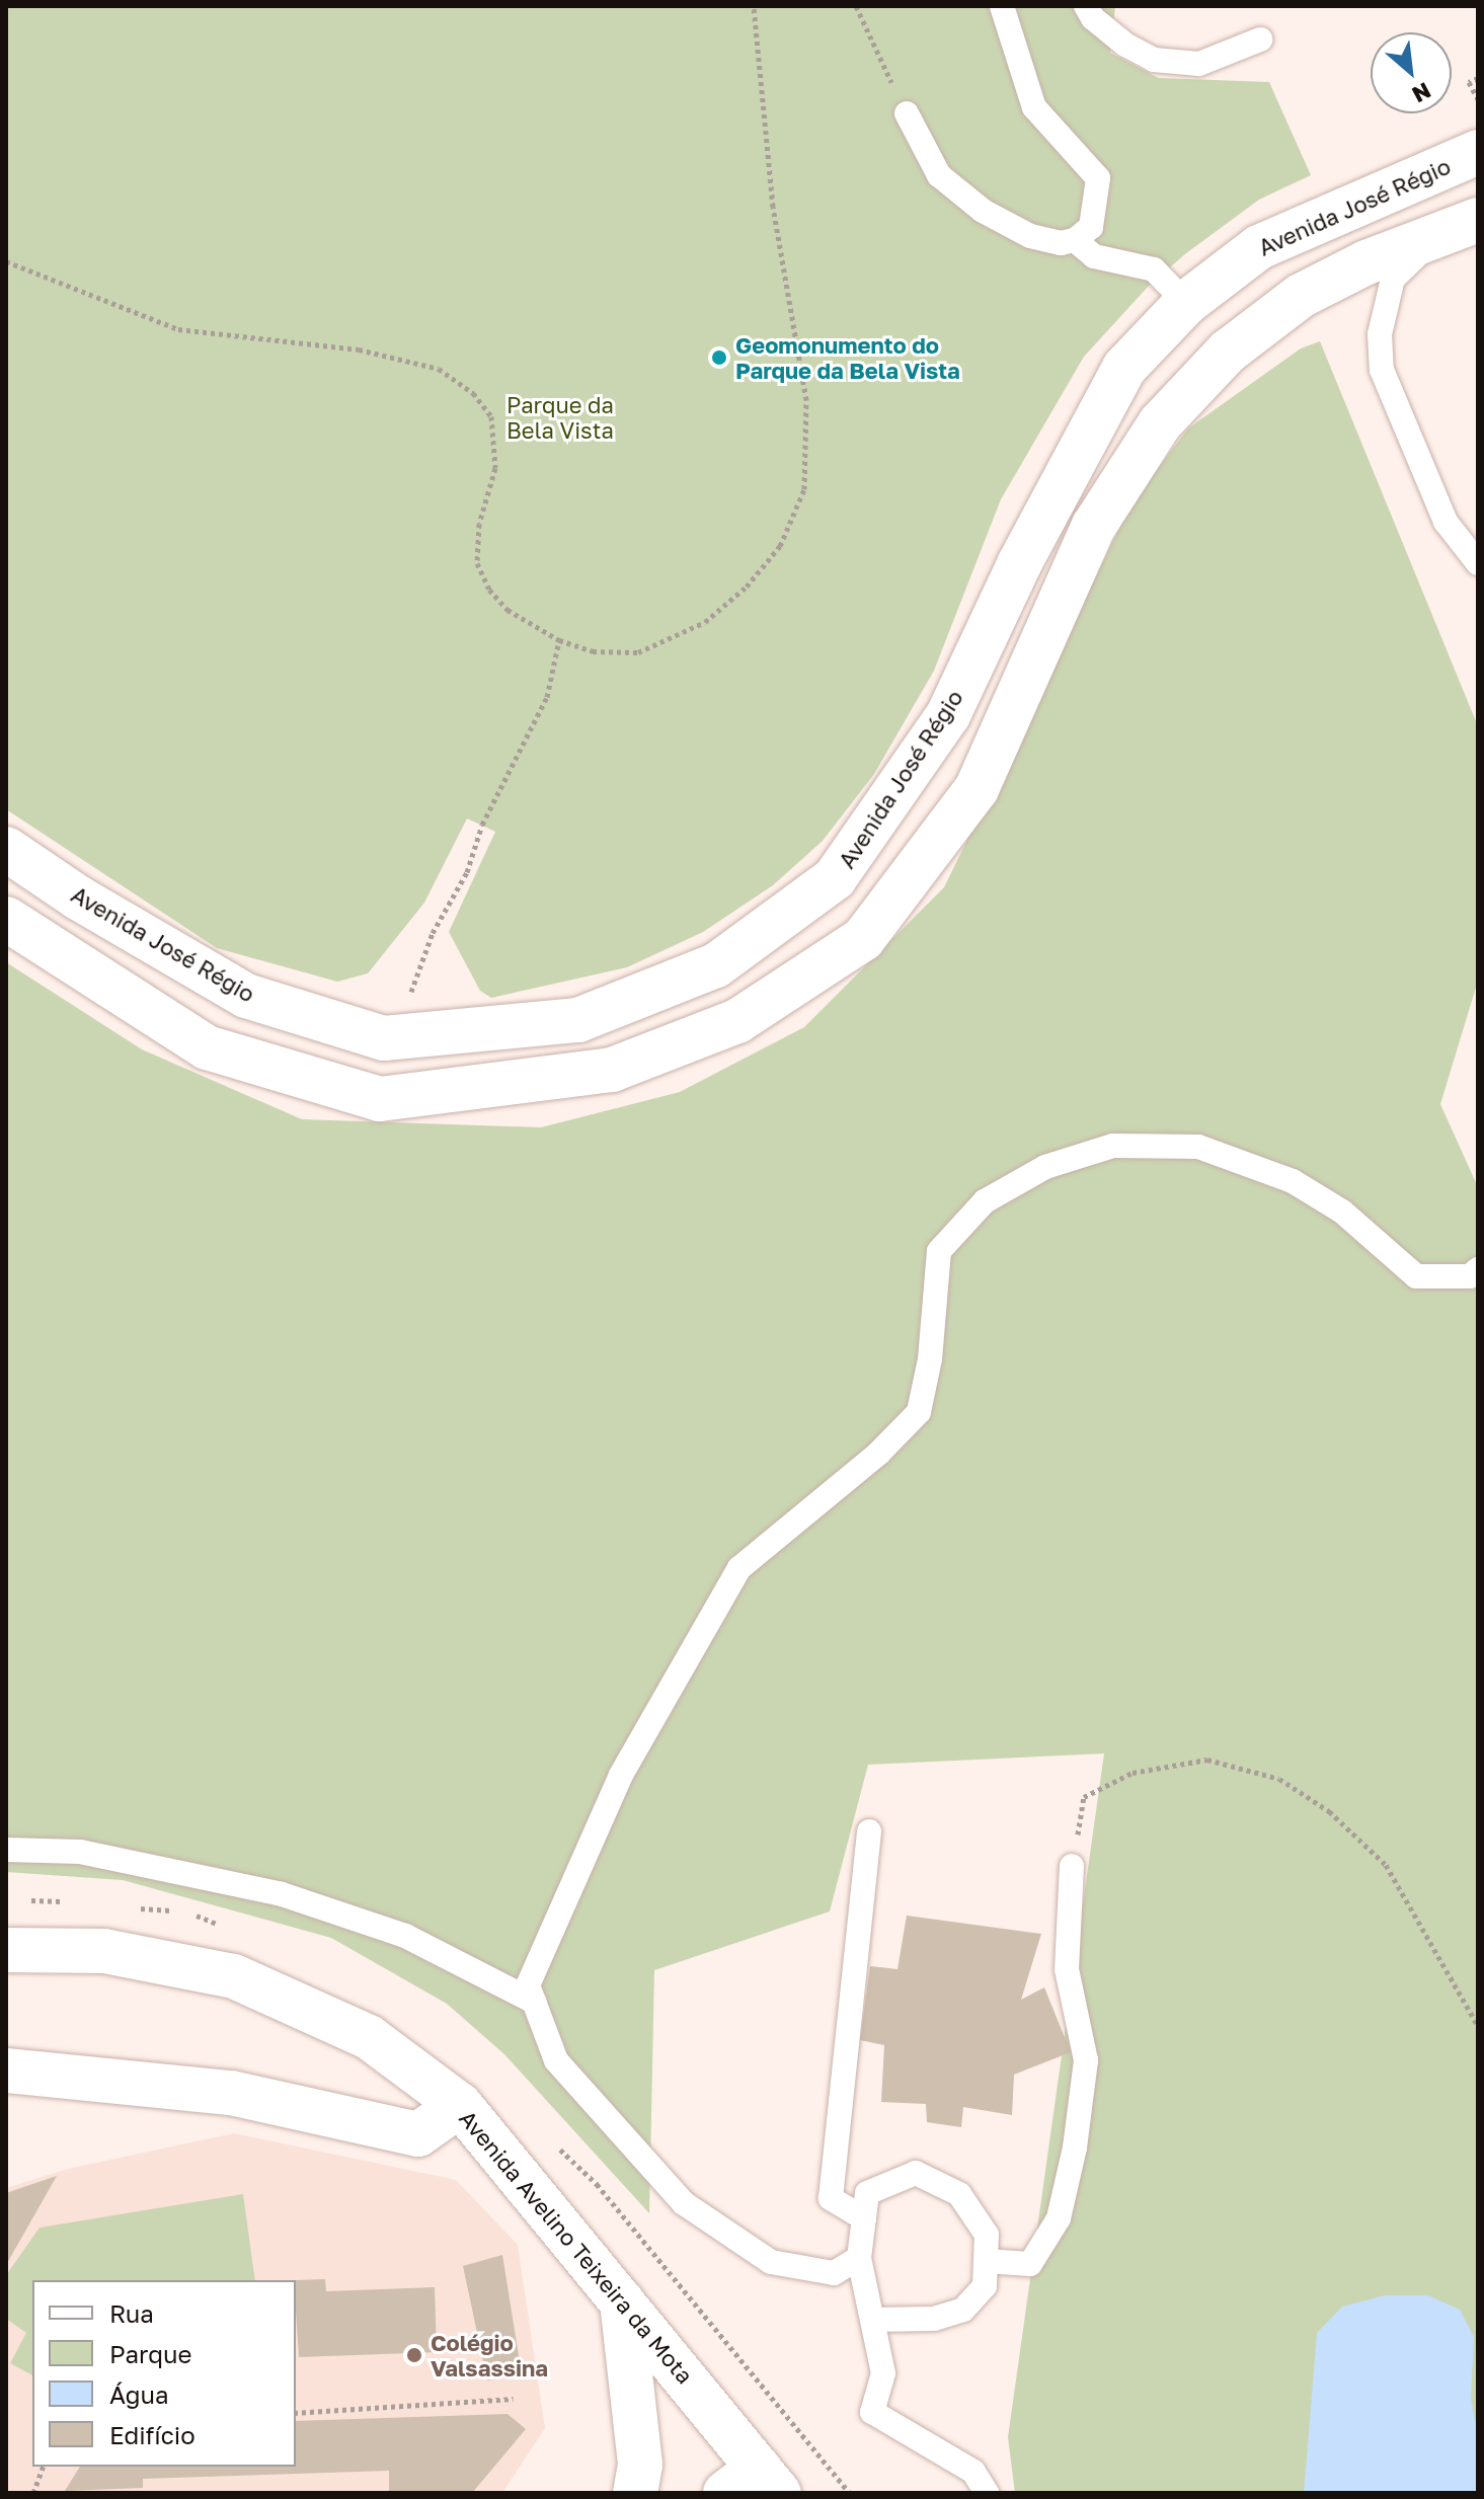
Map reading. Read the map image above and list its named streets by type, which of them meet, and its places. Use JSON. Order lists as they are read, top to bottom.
{
  "streets": {
    "street": ["Avenida José Régio", "Avenida Avelino Teixeira da Mota"]
  },
  "parks": ["Parque da Bela Vista"],
  "places": ["Geomonumento do Parque da Bela Vista", "Colégio Valsassina"],
  "legend": [
    "Rua",
    "Parque",
    "Água",
    "Edifício"
  ],
  "north": "bottom right"
}
